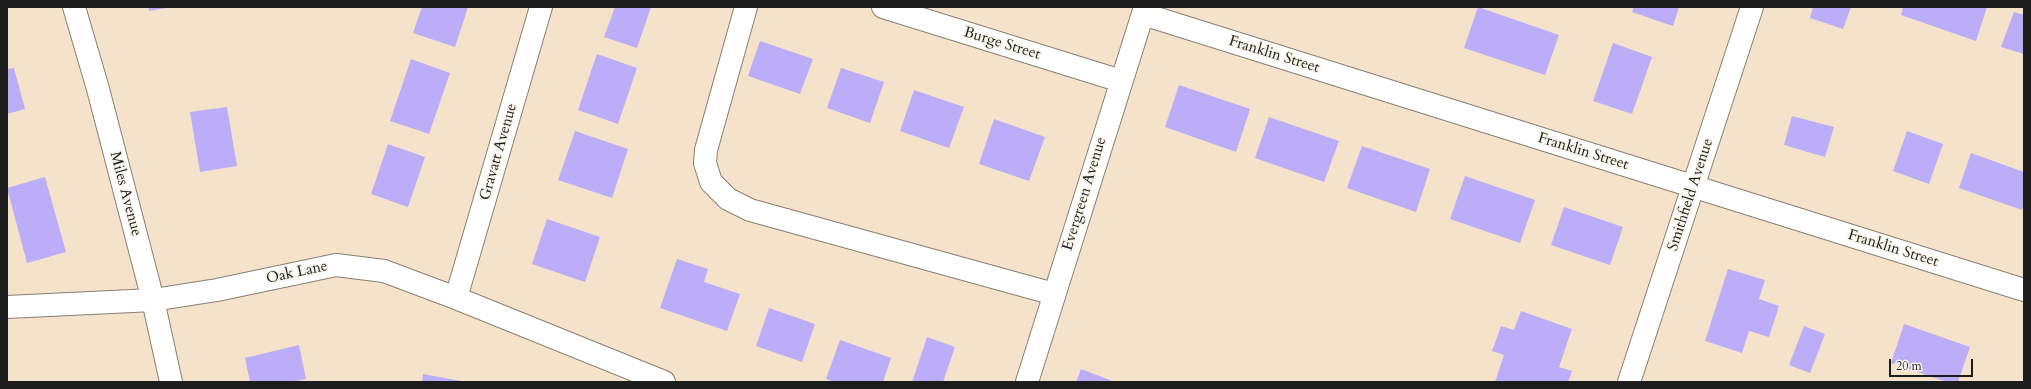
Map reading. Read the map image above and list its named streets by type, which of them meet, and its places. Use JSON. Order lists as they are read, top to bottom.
{
  "streets": {
    "street": [
      "Burge Street",
      "Franklin Street",
      "Gravatt Avenue",
      "Miles Avenue",
      "Evergreen Avenue",
      "Smithfield Avenue",
      "Oak Lane"
    ]
  },
  "crossings": [
    ["Burge Street", "Evergreen Avenue"],
    ["Franklin Street", "Evergreen Avenue"],
    ["Franklin Street", "Smithfield Avenue"],
    ["Gravatt Avenue", "Oak Lane"],
    ["Miles Avenue", "Oak Lane"]
  ],
  "scale_bar": "20 m"
}
